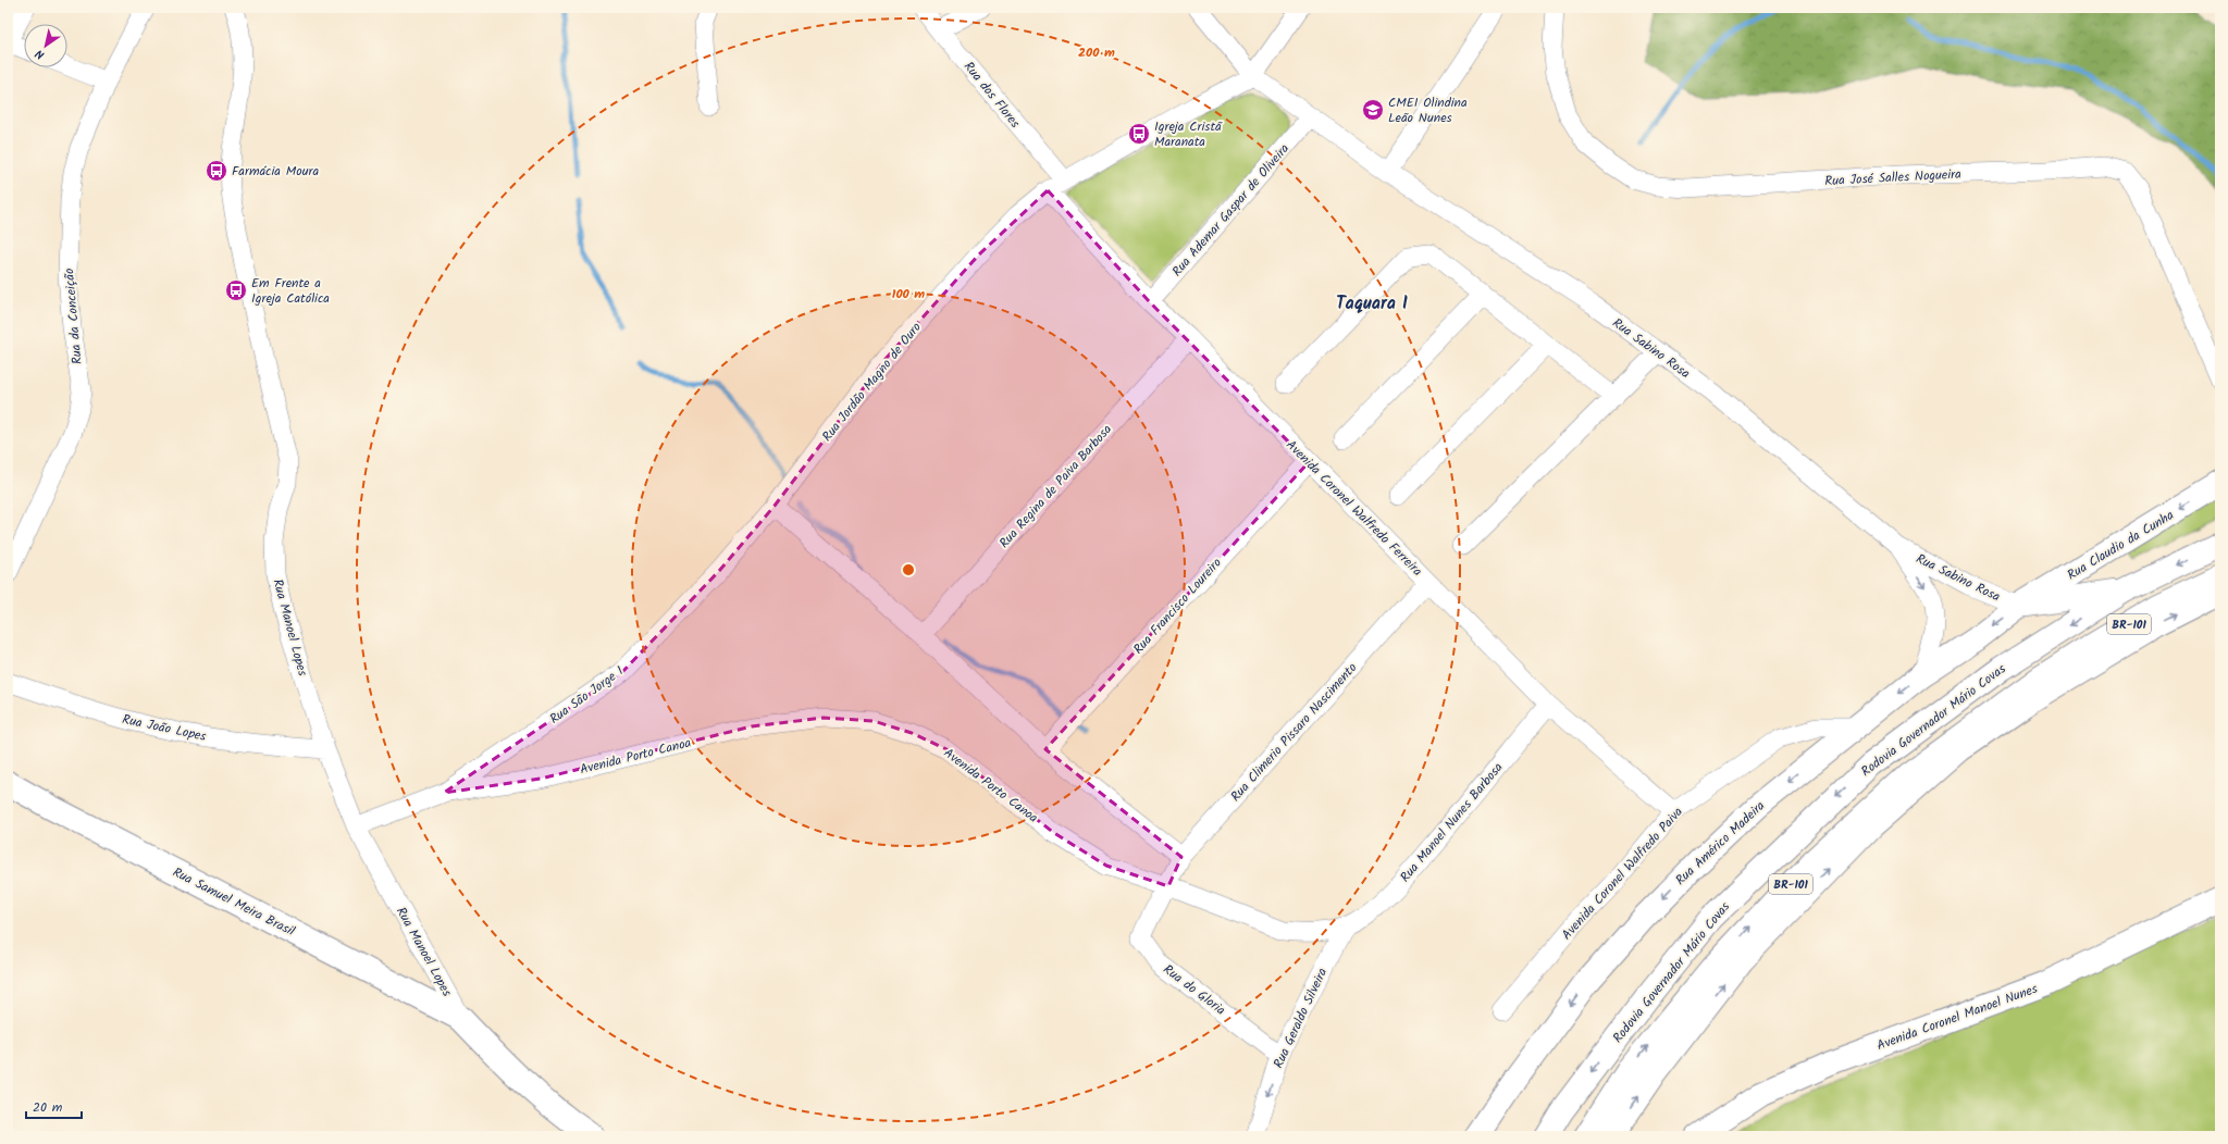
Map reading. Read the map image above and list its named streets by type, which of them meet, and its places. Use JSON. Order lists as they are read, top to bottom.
{
  "streets": {
    "street": [
      "Rua dos Flores",
      "Rua José Salles Nogueira",
      "Rua Ademar Gaspar de Oliveira",
      "Rua da Conceição",
      "Rua Sabino Rosa",
      "Rua Jordão Magno de Ouro",
      "Rua Regina de Paiva Barbosa",
      "Avenida Coronel Walfredo Ferreira",
      "Rua Claudio da Cunha",
      "Rua Francisco Loureiro",
      "BR-101",
      "Rua Manoel Lopes",
      "Rua São Jorge I",
      "Rodovia Governador Mário Covas",
      "Rua João Lopes",
      "Rua Climerio Pissaro Nascimento",
      "Avenida Porto Canoa",
      "Rua Manoel Nunes Barbosa",
      "Rua Américo Madeira",
      "Avenida Coronel Walfredo Paiva",
      "Rua Samuel Meira Brasil",
      "Rua do Gloria",
      "Avenida Coronel Manoel Nunes",
      "Rua Geraldo Silveira"
    ]
  },
  "crossings": [
    ["Rua dos Flores", "Rua Jordão Magno de Ouro"],
    ["Rua Ademar Gaspar de Oliveira", "Rua Sabino Rosa"],
    ["Rua Ademar Gaspar de Oliveira", "Avenida Coronel Walfredo Ferreira"],
    ["Rua Sabino Rosa", "Rua Jordão Magno de Ouro"],
    ["Rua Sabino Rosa", "Rua Claudio da Cunha"],
    ["Rua Sabino Rosa", "Rua Américo Madeira"],
    ["Rua Jordão Magno de Ouro", "Avenida Coronel Walfredo Ferreira"],
    ["Rua Jordão Magno de Ouro", "Rua São Jorge I"],
    ["Rua Regina de Paiva Barbosa", "Avenida Coronel Walfredo Ferreira"],
    ["Avenida Coronel Walfredo Ferreira", "Rua Francisco Loureiro"],
    ["Avenida Coronel Walfredo Ferreira", "Rua Climerio Pissaro Nascimento"],
    ["Avenida Coronel Walfredo Ferreira", "Rua Manoel Nunes Barbosa"],
    ["Avenida Coronel Walfredo Ferreira", "Avenida Coronel Walfredo Paiva"],
    ["Rua Claudio da Cunha", "Rua Américo Madeira"],
    ["Rua Manoel Lopes", "Rua São Jorge I"],
    ["Rua Manoel Lopes", "Rua João Lopes"],
    ["Rua Manoel Lopes", "Rua Samuel Meira Brasil"],
    ["Rua São Jorge I", "Avenida Porto Canoa"],
    ["Rua Climerio Pissaro Nascimento", "Avenida Porto Canoa"],
    ["Rua Climerio Pissaro Nascimento", "Rua do Gloria"],
    ["Avenida Porto Canoa", "Rua Manoel Nunes Barbosa"],
    ["Avenida Porto Canoa", "Rua do Gloria"],
    ["Avenida Porto Canoa", "Rua Geraldo Silveira"],
    ["Rua Manoel Nunes Barbosa", "Rua Geraldo Silveira"],
    ["Rua Américo Madeira", "Avenida Coronel Walfredo Paiva"],
    ["Rua do Gloria", "Rua Geraldo Silveira"]
  ],
  "one_way": ["Rua Geraldo Silveira"],
  "districts": ["Taquara I"],
  "places": {
    "school or university": ["CMEI Olindina Leão Nunes"],
    "bus stop": ["Igreja Cristã Maranata", "Farmácia Moura", "Em Frente a Igreja Católica"]
  },
  "scale_bar": "20 m",
  "north": "bottom left",
  "rings": ["200 m", "100 m"]
}
